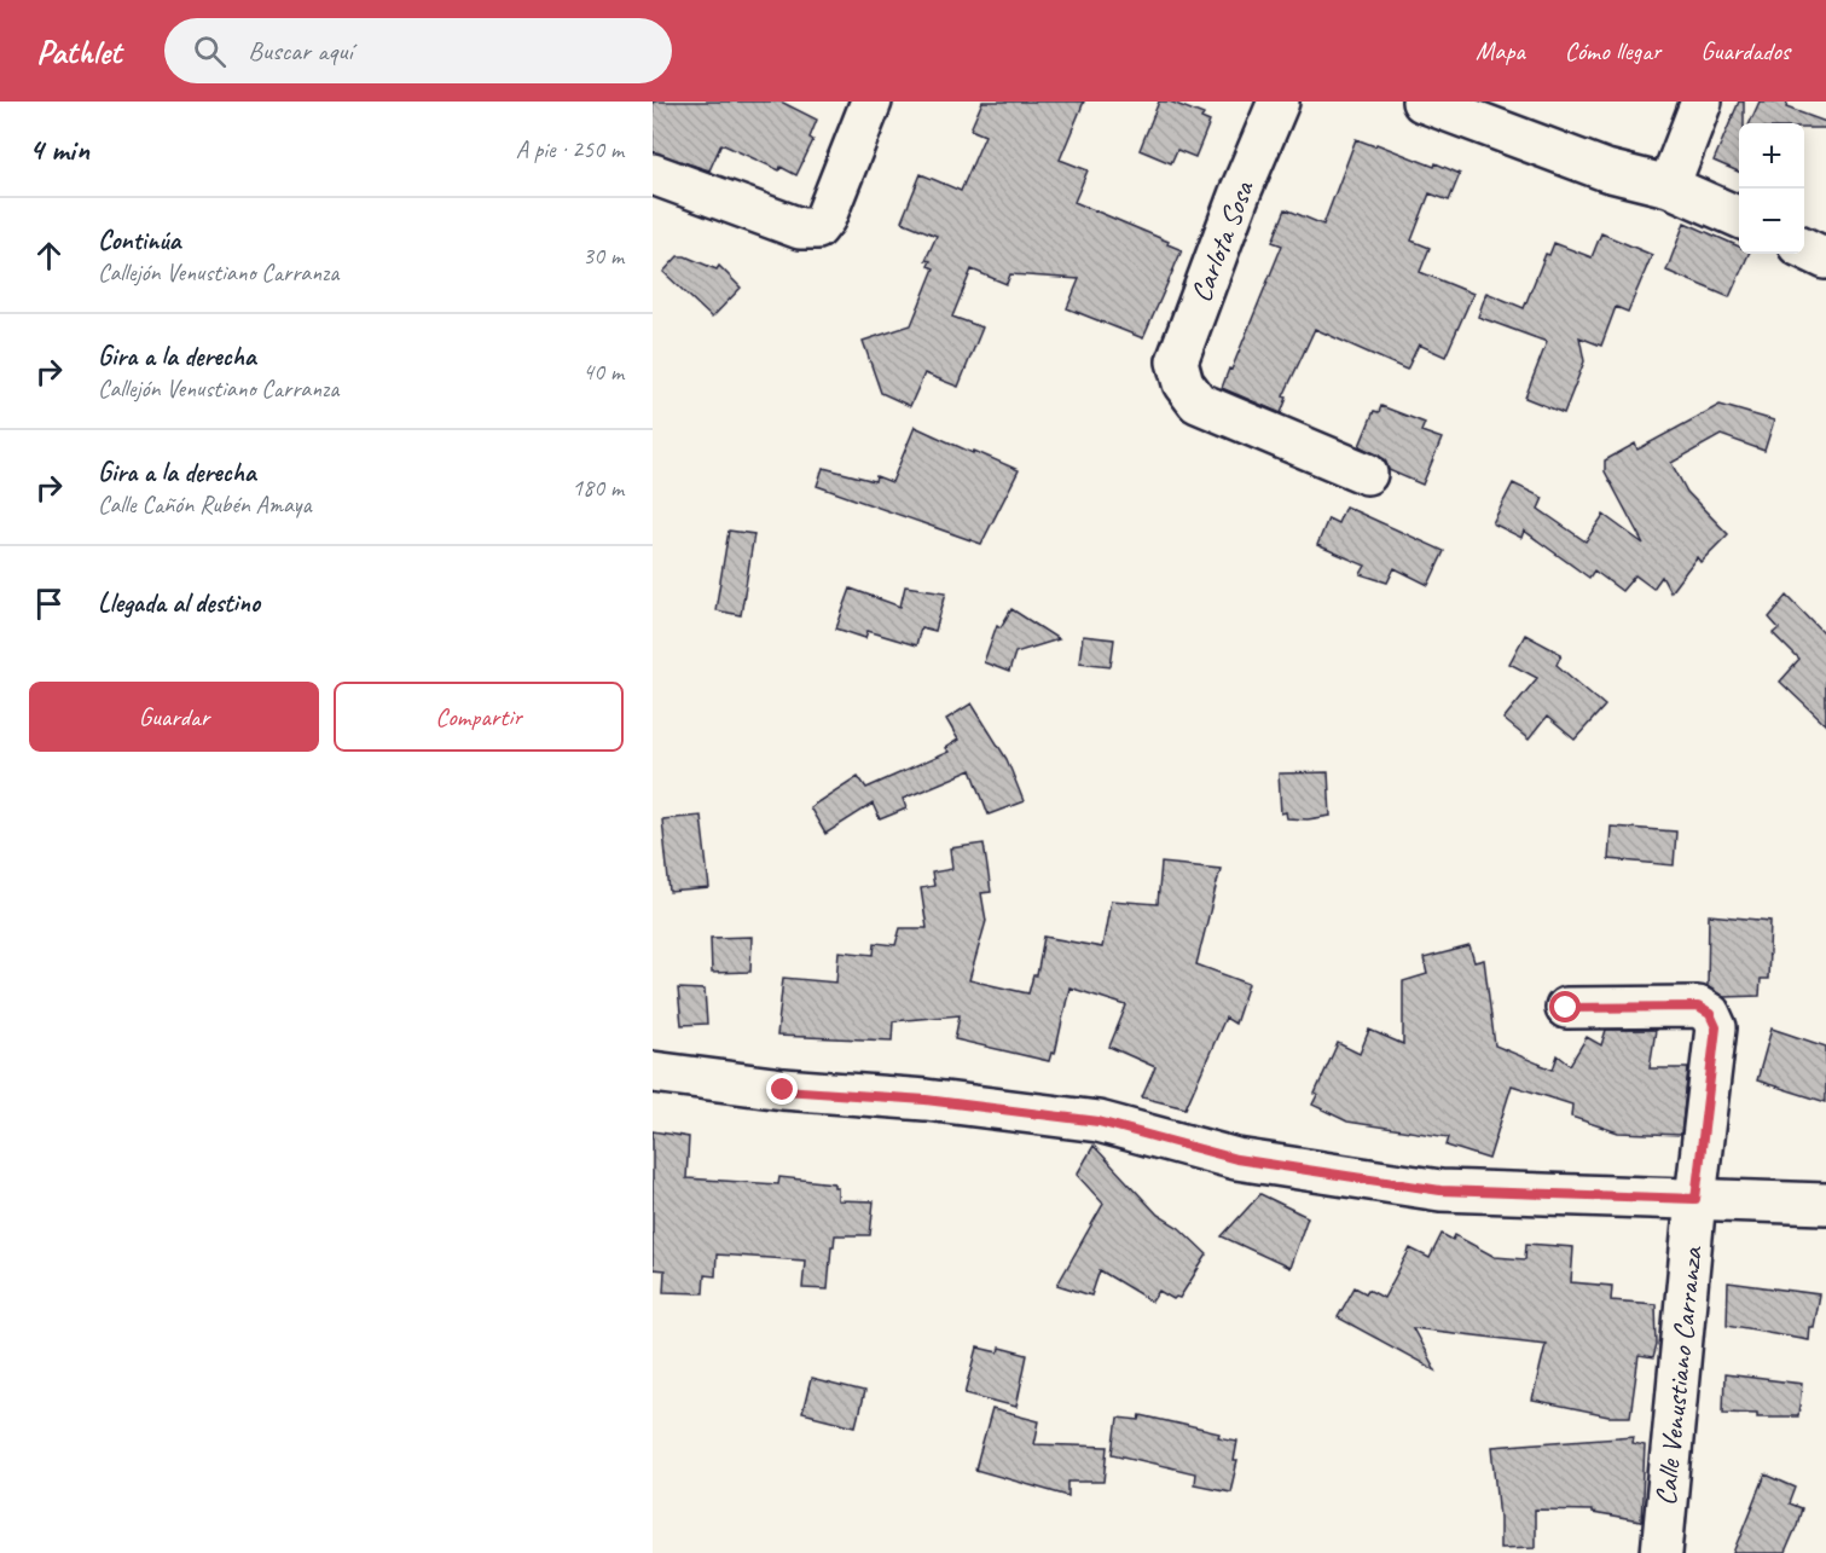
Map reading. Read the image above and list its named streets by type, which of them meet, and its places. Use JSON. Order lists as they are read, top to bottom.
{
  "streets": {
    "street": ["Carlota Sosa", "Calle Venustiano Carranza"]
  },
  "page": {
    "header": "Pathlet",
    "search": "Buscar aquí",
    "nav": ["Mapa", "Cómo llegar", "Guardados"],
    "heading": ["4 min", "A pie · 250 m"],
    "map_buttons": ["+", "−"],
    "list": [
      ["Continúa", "Callejón Venustiano Carranza", "30 m"],
      ["Gira a la derecha", "Callejón Venustiano Carranza", "40 m"],
      ["Gira a la derecha", "Calle Cañón Rubén Amaya", "180 m"],
      "Llegada al destino"
    ],
    "buttons": ["Guardar", "Compartir"]
  }
}
